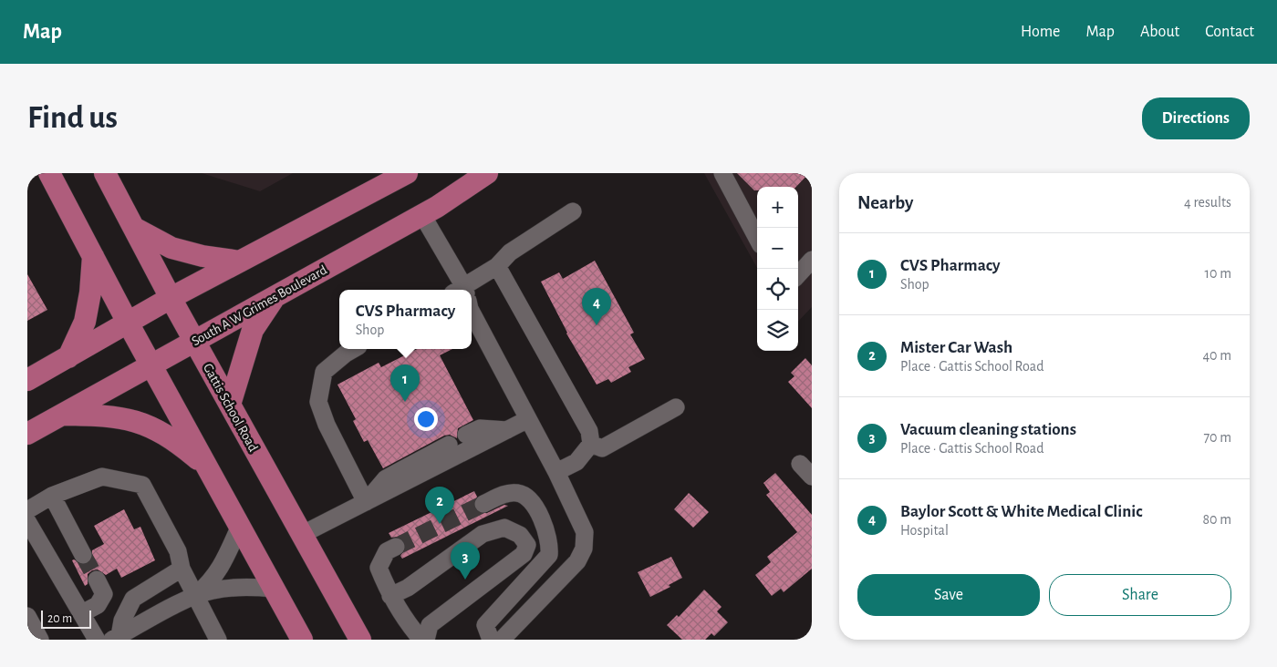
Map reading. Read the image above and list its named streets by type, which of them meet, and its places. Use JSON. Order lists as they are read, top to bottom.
{
  "streets": {
    "main road": ["South A W Grimes Boulevard", "Gattis School Road"]
  },
  "crossings": [
    ["South A W Grimes Boulevard", "Gattis School Road"]
  ],
  "scale_bar": "20 m",
  "page": {
    "header": "Map",
    "nav": [
      "Home",
      "Map",
      "About",
      "Contact"
    ],
    "buttons": [
      "Directions",
      ["Save", "Share"]
    ],
    "title": "Find us",
    "heading": ["Nearby", "4 results"],
    "map_buttons": ["+", "−"],
    "list": [
      {
        "mark": "1",
        "name": "CVS Pharmacy",
        "note": "Shop",
        "value": "10 m"
      },
      {
        "mark": "2",
        "name": "Mister Car Wash",
        "note": "Place · Gattis School Road",
        "value": "40 m"
      },
      {
        "mark": "3",
        "name": "Vacuum cleaning stations",
        "note": "Place · Gattis School Road",
        "value": "70 m"
      },
      {
        "mark": "4",
        "name": "Baylor Scott & White Medical Clinic",
        "note": "Hospital",
        "value": "80 m"
      }
    ],
    "pins": [
      "4",
      "1",
      "2",
      "3"
    ],
    "popup": ["CVS Pharmacy", "Shop"],
    "scale": "20 m"
  }
}
